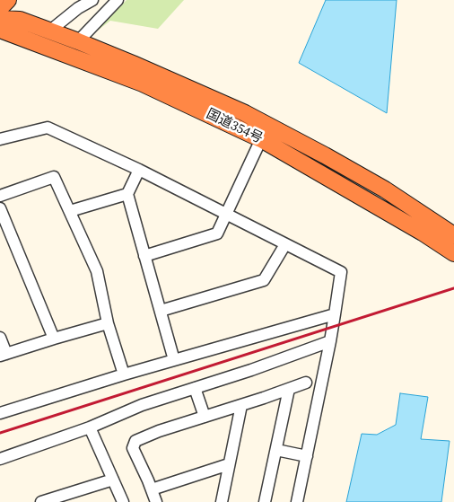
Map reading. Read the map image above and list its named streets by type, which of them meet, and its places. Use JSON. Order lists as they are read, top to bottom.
{
  "streets": {
    "highway": ["国道354号"]
  }
}
